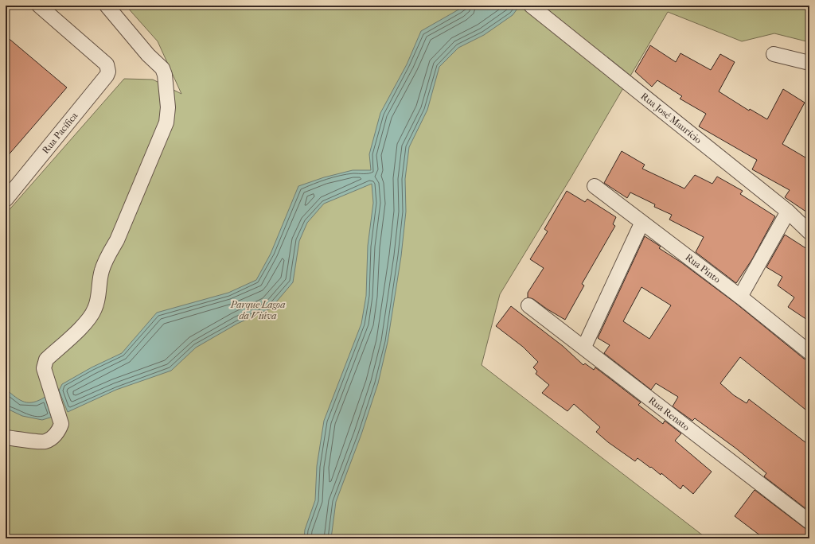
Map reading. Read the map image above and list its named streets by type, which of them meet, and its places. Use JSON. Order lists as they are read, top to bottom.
{
  "streets": {
    "street": [
      "Rua José Maurício",
      "Rua Pacífica",
      "Rua Pinto",
      "Rua Renato"
    ]
  },
  "parks": ["Parque Lagoa da Viúva"]
}
